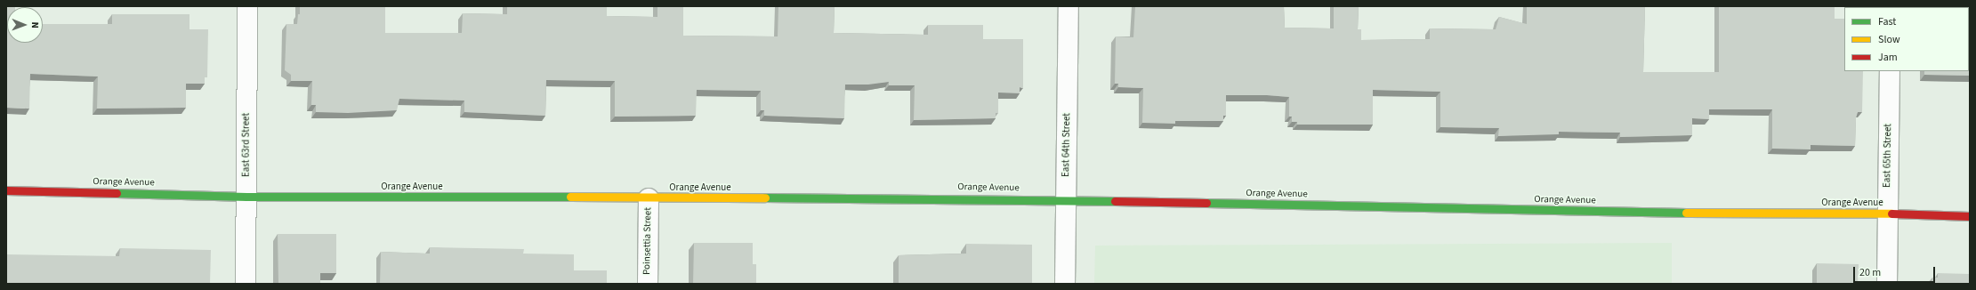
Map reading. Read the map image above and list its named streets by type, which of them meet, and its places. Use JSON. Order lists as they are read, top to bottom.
{
  "streets": {
    "street": [
      "East 63rd Street",
      "East 64th Street",
      "East 65th Street",
      "Orange Avenue",
      "Poinsettia Street"
    ]
  },
  "crossings": [
    ["East 63rd Street", "Orange Avenue"],
    ["East 64th Street", "Orange Avenue"],
    ["East 65th Street", "Orange Avenue"],
    ["Orange Avenue", "Poinsettia Street"]
  ],
  "legend": ["Fast", "Slow", "Jam"],
  "scale_bar": "20 m",
  "north": "right"
}
